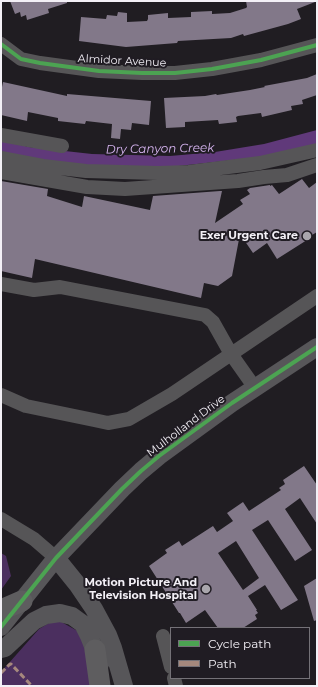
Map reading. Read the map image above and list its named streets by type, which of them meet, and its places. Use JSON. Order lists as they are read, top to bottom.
{
  "streets": {
    "main road": ["Mulholland Drive"],
    "street": ["Almidor Avenue"]
  },
  "water": ["Dry Canyon Creek"],
  "places": ["Exer Urgent Care", "Motion Picture And Television Hospital"],
  "legend": ["Cycle path", "Path"]
}
